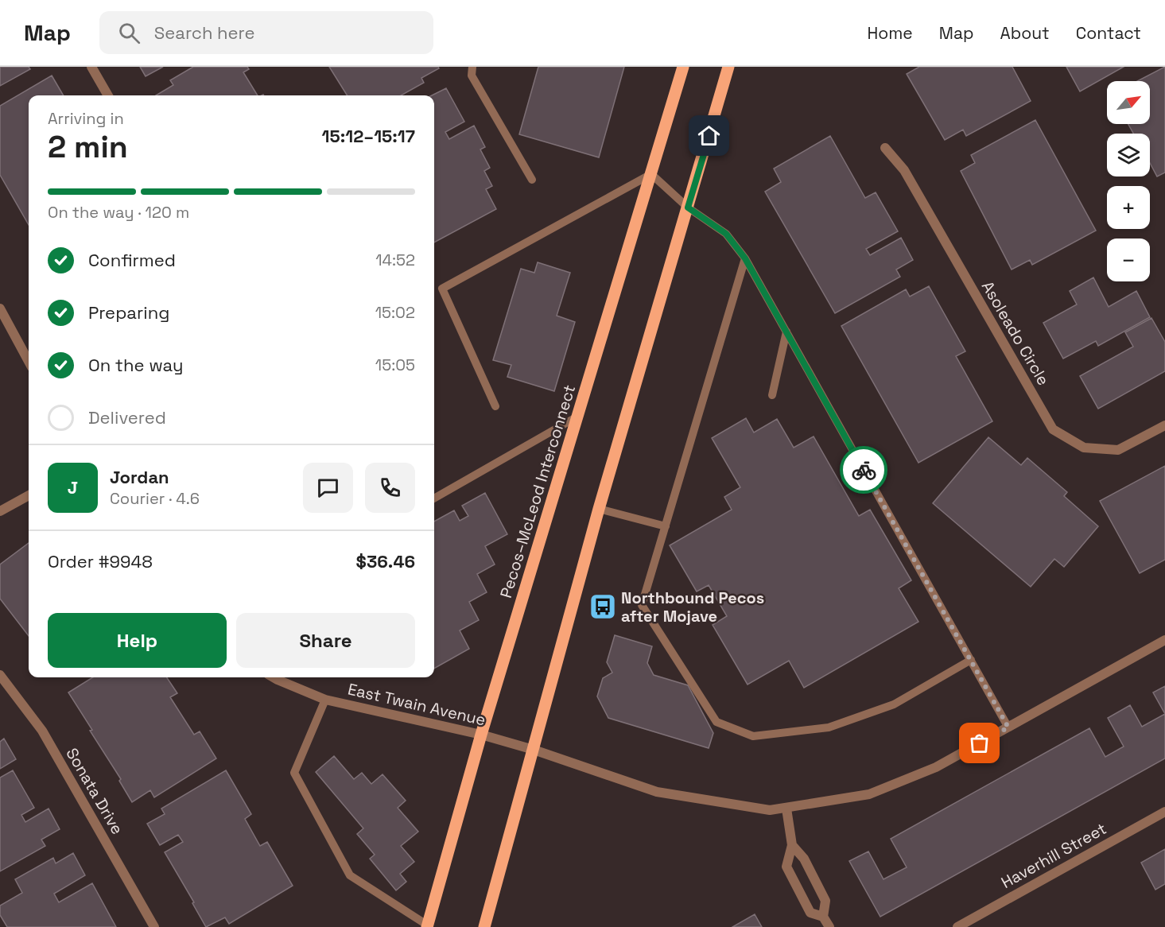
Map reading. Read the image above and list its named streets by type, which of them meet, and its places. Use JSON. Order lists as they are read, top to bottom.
{
  "streets": {
    "main road": ["Pecos–McLeod Interconnect"],
    "street": [
      "Asoleado Circle",
      "East Twain Avenue",
      "Sonata Drive",
      "Haverhill Street"
    ]
  },
  "crossings": [
    ["Pecos–McLeod Interconnect", "East Twain Avenue"]
  ],
  "places": {
    "bus stop": ["Northbound Pecos after Mojave"]
  },
  "north": "top right",
  "page": {
    "header": "Map",
    "search": "Search here",
    "nav": [
      "Home",
      "Map",
      "About",
      "Contact"
    ],
    "map_buttons": ["+", "−"],
    "heading": ["2 min", "Arriving in", "15:12–15:17"],
    "panel": [
      "Jordan",
      "Courier · 4.6",
      "Order #9948",
      "$36.46"
    ],
    "bar": "On the way · 120 m",
    "list": [
      ["Confirmed", "14:52"],
      ["Preparing", "15:02"],
      ["On the way", "15:05"],
      "Delivered"
    ],
    "round": "J",
    "buttons": ["Help", "Share"]
  }
}
